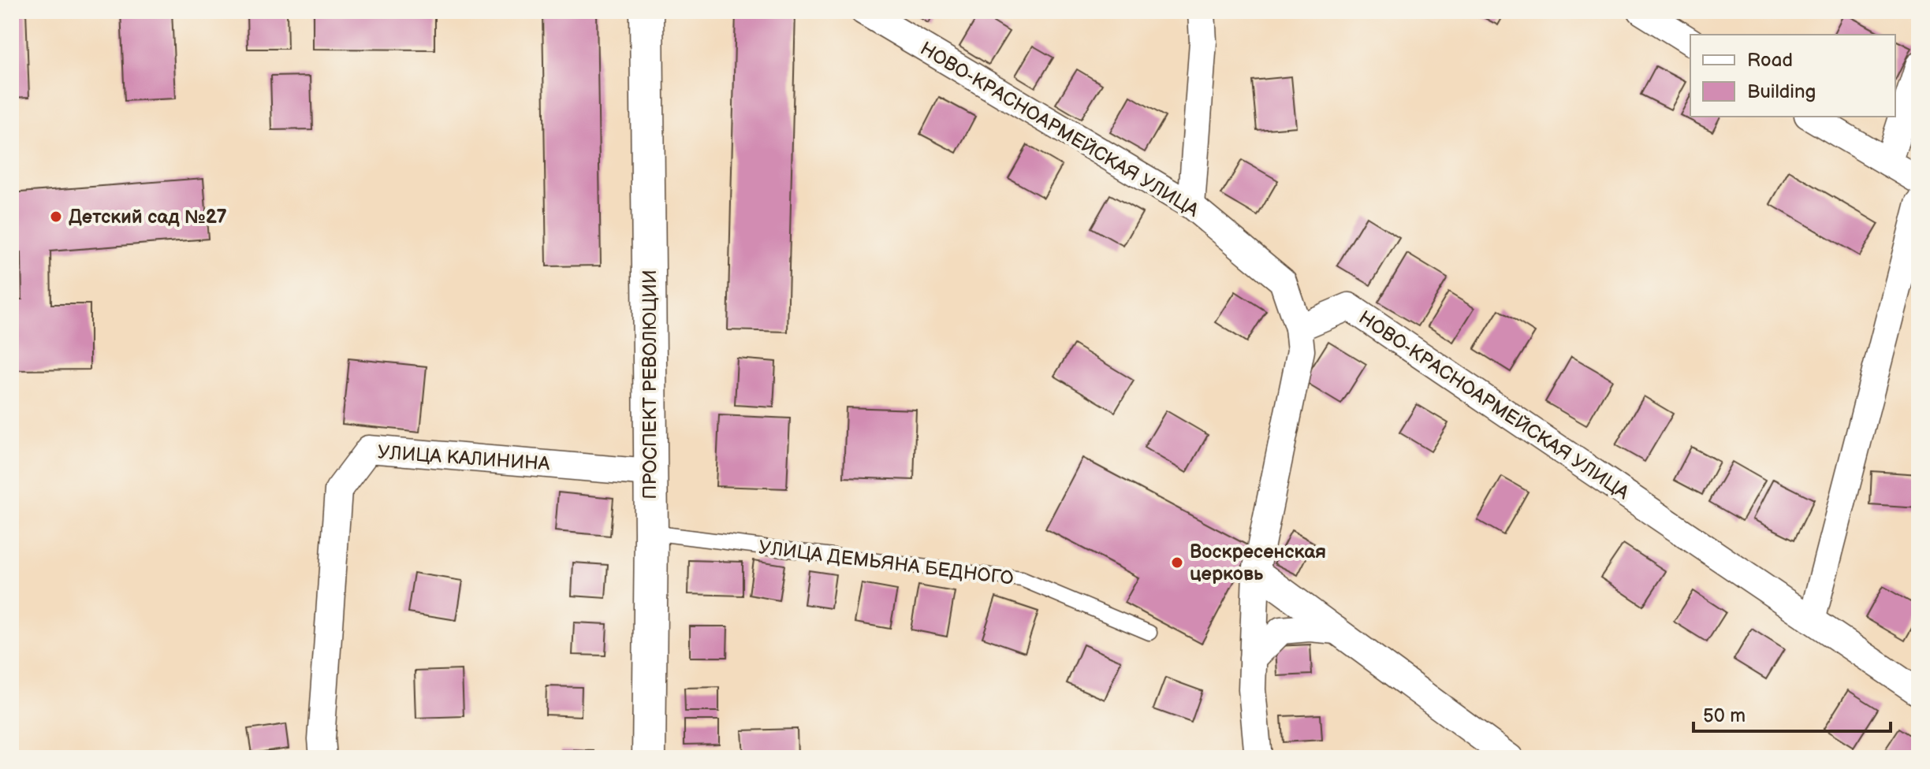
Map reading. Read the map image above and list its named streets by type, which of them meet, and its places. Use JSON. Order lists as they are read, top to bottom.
{
  "streets": {
    "street": ["НОВО-КРАСНОАРМЕЙСКАЯ УЛИЦА", "ПРОСПЕКТ РЕВОЛЮЦИИ", "УЛИЦА КАЛИНИНА"],
    "lane": ["УЛИЦА ДЕМЬЯНА БЕДНОГО"]
  },
  "crossings": [
    ["ПРОСПЕКТ РЕВОЛЮЦИИ", "УЛИЦА КАЛИНИНА"],
    ["ПРОСПЕКТ РЕВОЛЮЦИИ", "УЛИЦА ДЕМЬЯНА БЕДНОГО"]
  ],
  "places": ["Детский сад №27", "Воскресенская церковь"],
  "legend": ["Road", "Building"],
  "scale_bar": "50 m"
}
